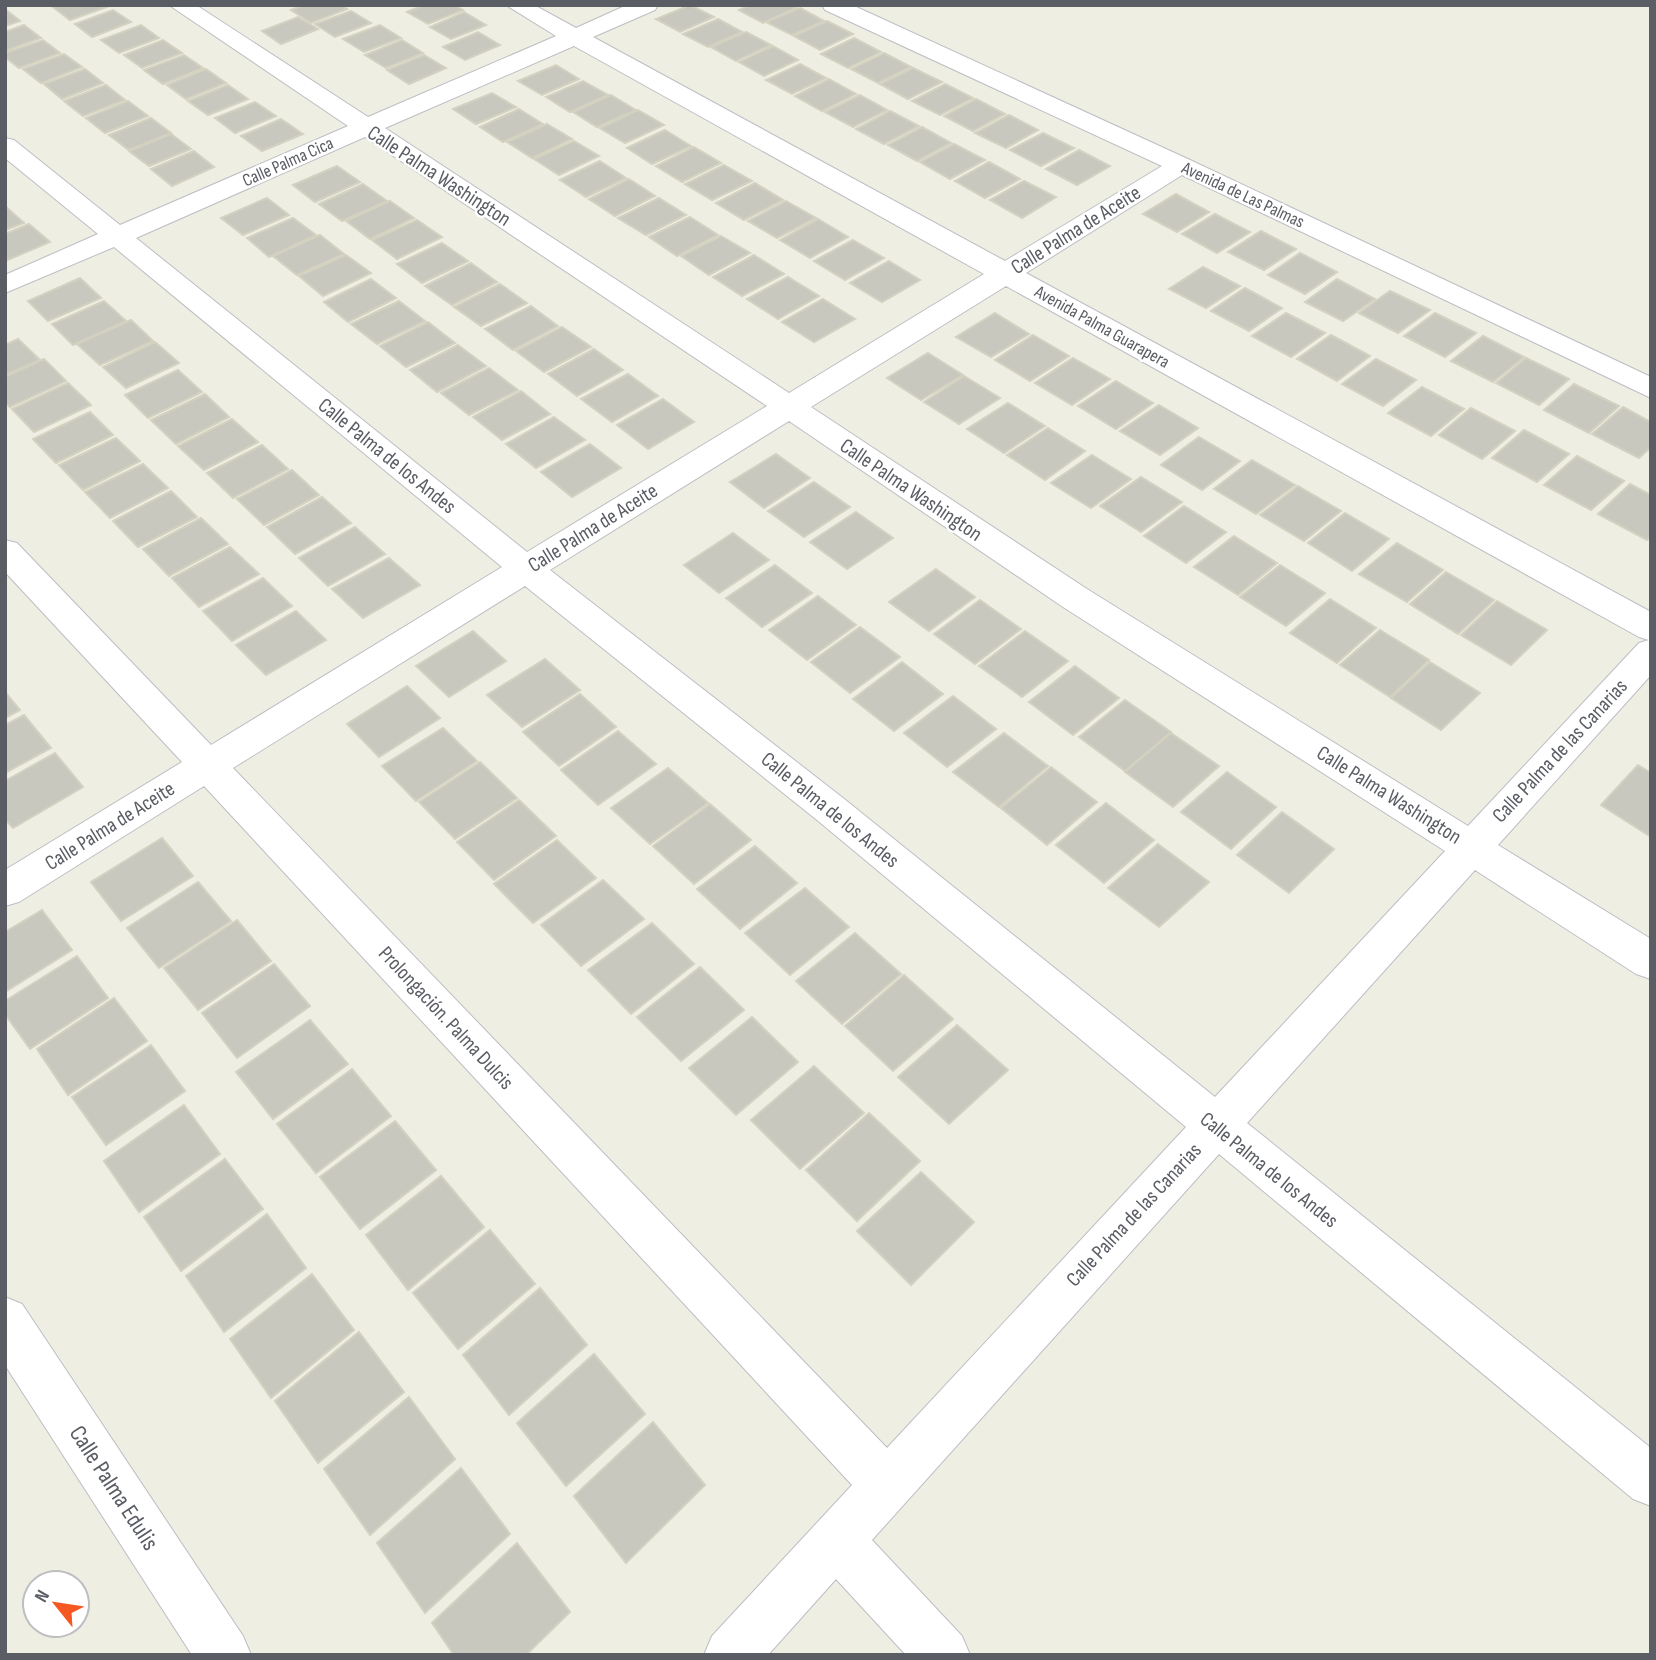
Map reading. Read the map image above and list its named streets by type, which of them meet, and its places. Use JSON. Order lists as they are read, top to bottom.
{
  "streets": {
    "street": [
      "Calle Palma Cica",
      "Calle Palma Washington",
      "Avenida de Las Palmas",
      "Calle Palma de Aceite",
      "Avenida Palma Guarapera",
      "Calle Palma de los Andes",
      "Calle Palma de las Canarias",
      "Prolongación. Palma Dulcis",
      "Calle Palma Edulis"
    ]
  },
  "crossings": [
    ["Calle Palma Cica", "Calle Palma Washington"],
    ["Calle Palma Cica", "Avenida Palma Guarapera"],
    ["Calle Palma Cica", "Calle Palma de los Andes"],
    ["Calle Palma Washington", "Calle Palma de Aceite"],
    ["Calle Palma Washington", "Calle Palma de las Canarias"],
    ["Avenida de Las Palmas", "Calle Palma de Aceite"],
    ["Calle Palma de Aceite", "Avenida Palma Guarapera"],
    ["Calle Palma de Aceite", "Calle Palma de los Andes"],
    ["Calle Palma de Aceite", "Prolongación. Palma Dulcis"],
    ["Calle Palma de los Andes", "Calle Palma de las Canarias"],
    ["Calle Palma de las Canarias", "Prolongación. Palma Dulcis"]
  ],
  "north": "top left"
}
